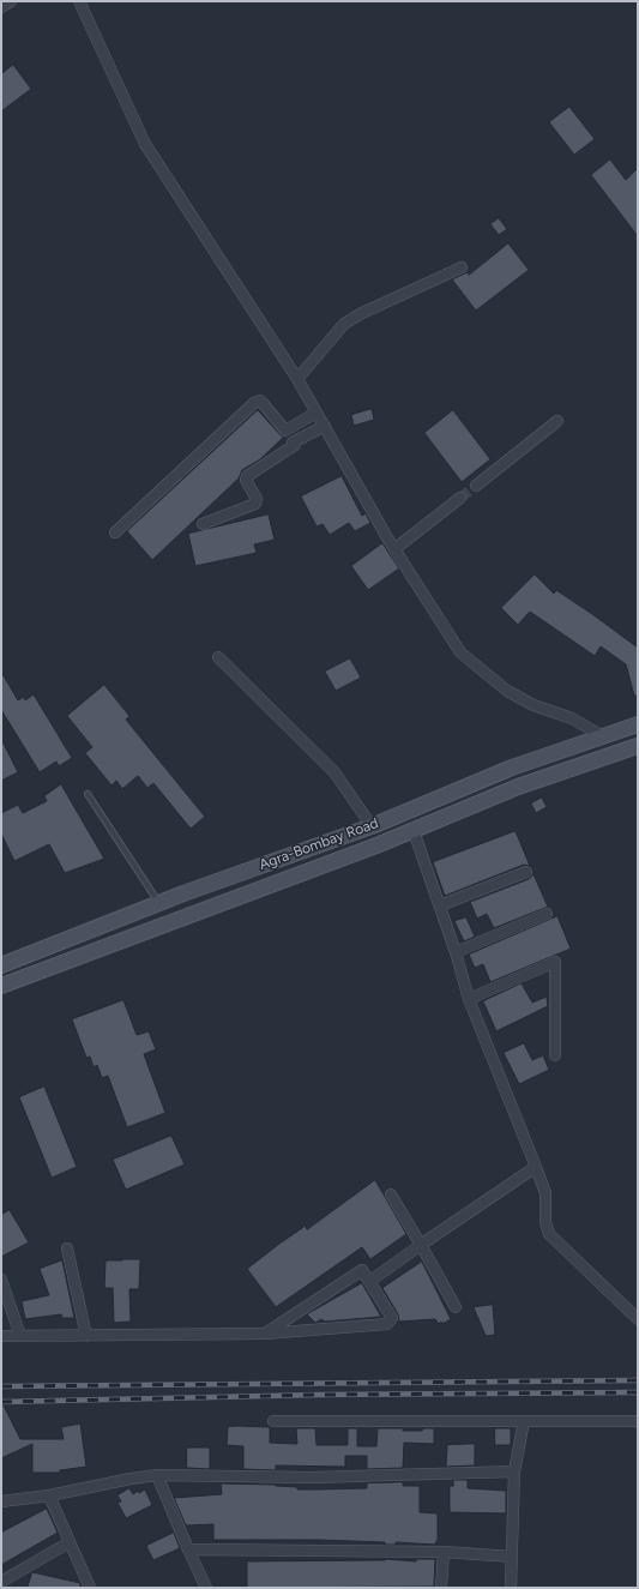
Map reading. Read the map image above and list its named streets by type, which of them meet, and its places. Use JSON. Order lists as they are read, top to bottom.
{
  "streets": {
    "main road": ["Agra-Bombay Road"]
  }
}
